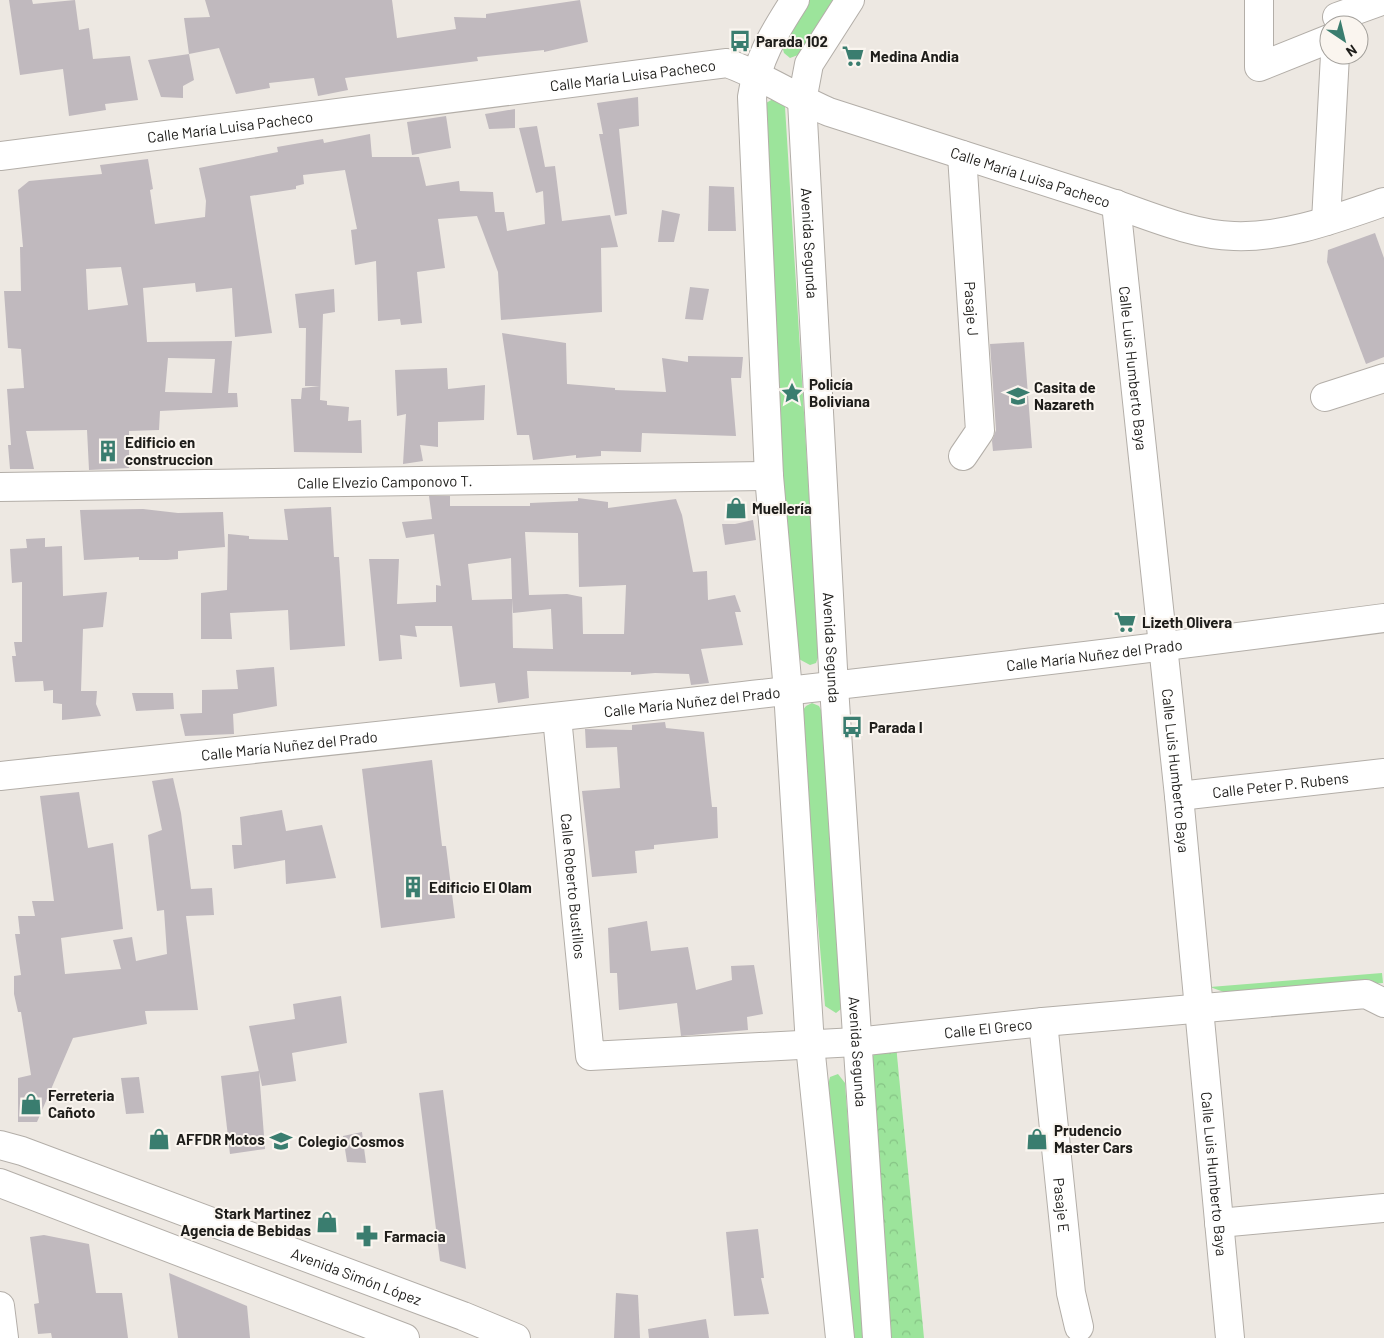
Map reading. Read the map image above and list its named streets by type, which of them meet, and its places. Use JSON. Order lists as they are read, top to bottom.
{
  "streets": {
    "street": [
      "Calle María Luisa Pacheco",
      "Avenida Segunda",
      "Pasaje J",
      "Calle Luis Humberto Baya",
      "Calle Elvezio Camponovo T.",
      "Calle María Nuñez del Prado",
      "Calle Peter P. Rubens",
      "Calle Roberto Bustillos",
      "Calle El Greco",
      "Pasaje E",
      "Avenida Simón López"
    ]
  },
  "crossings": [
    ["Calle María Luisa Pacheco", "Avenida Segunda"],
    ["Calle María Luisa Pacheco", "Pasaje J"],
    ["Calle María Luisa Pacheco", "Calle Luis Humberto Baya"],
    ["Avenida Segunda", "Calle María Nuñez del Prado"],
    ["Avenida Segunda", "Calle El Greco"],
    ["Calle Luis Humberto Baya", "Calle María Nuñez del Prado"],
    ["Calle Luis Humberto Baya", "Calle Peter P. Rubens"],
    ["Calle Luis Humberto Baya", "Calle El Greco"],
    ["Calle María Nuñez del Prado", "Calle Roberto Bustillos"],
    ["Calle Roberto Bustillos", "Calle El Greco"],
    ["Calle El Greco", "Pasaje E"]
  ],
  "places": {
    "bus stop": ["Parada 102", "Parada I"],
    "supermarket": ["Medina Andia", "Lizeth Olivera"],
    "place": ["Policía Boliviana"],
    "school or university": ["Casita de Nazareth", "Colegio Cosmos"],
    "building": ["Edificio en construccion", "Edificio El Olam"],
    "shop": [
      "Muellería",
      "Ferreteria Cañoto",
      "AFFDR Motos",
      "Prudencio Master Cars",
      "Stark Martinez Agencia de Bebidas"
    ],
    "pharmacy": ["Farmacia"]
  },
  "north": "bottom right"
}
